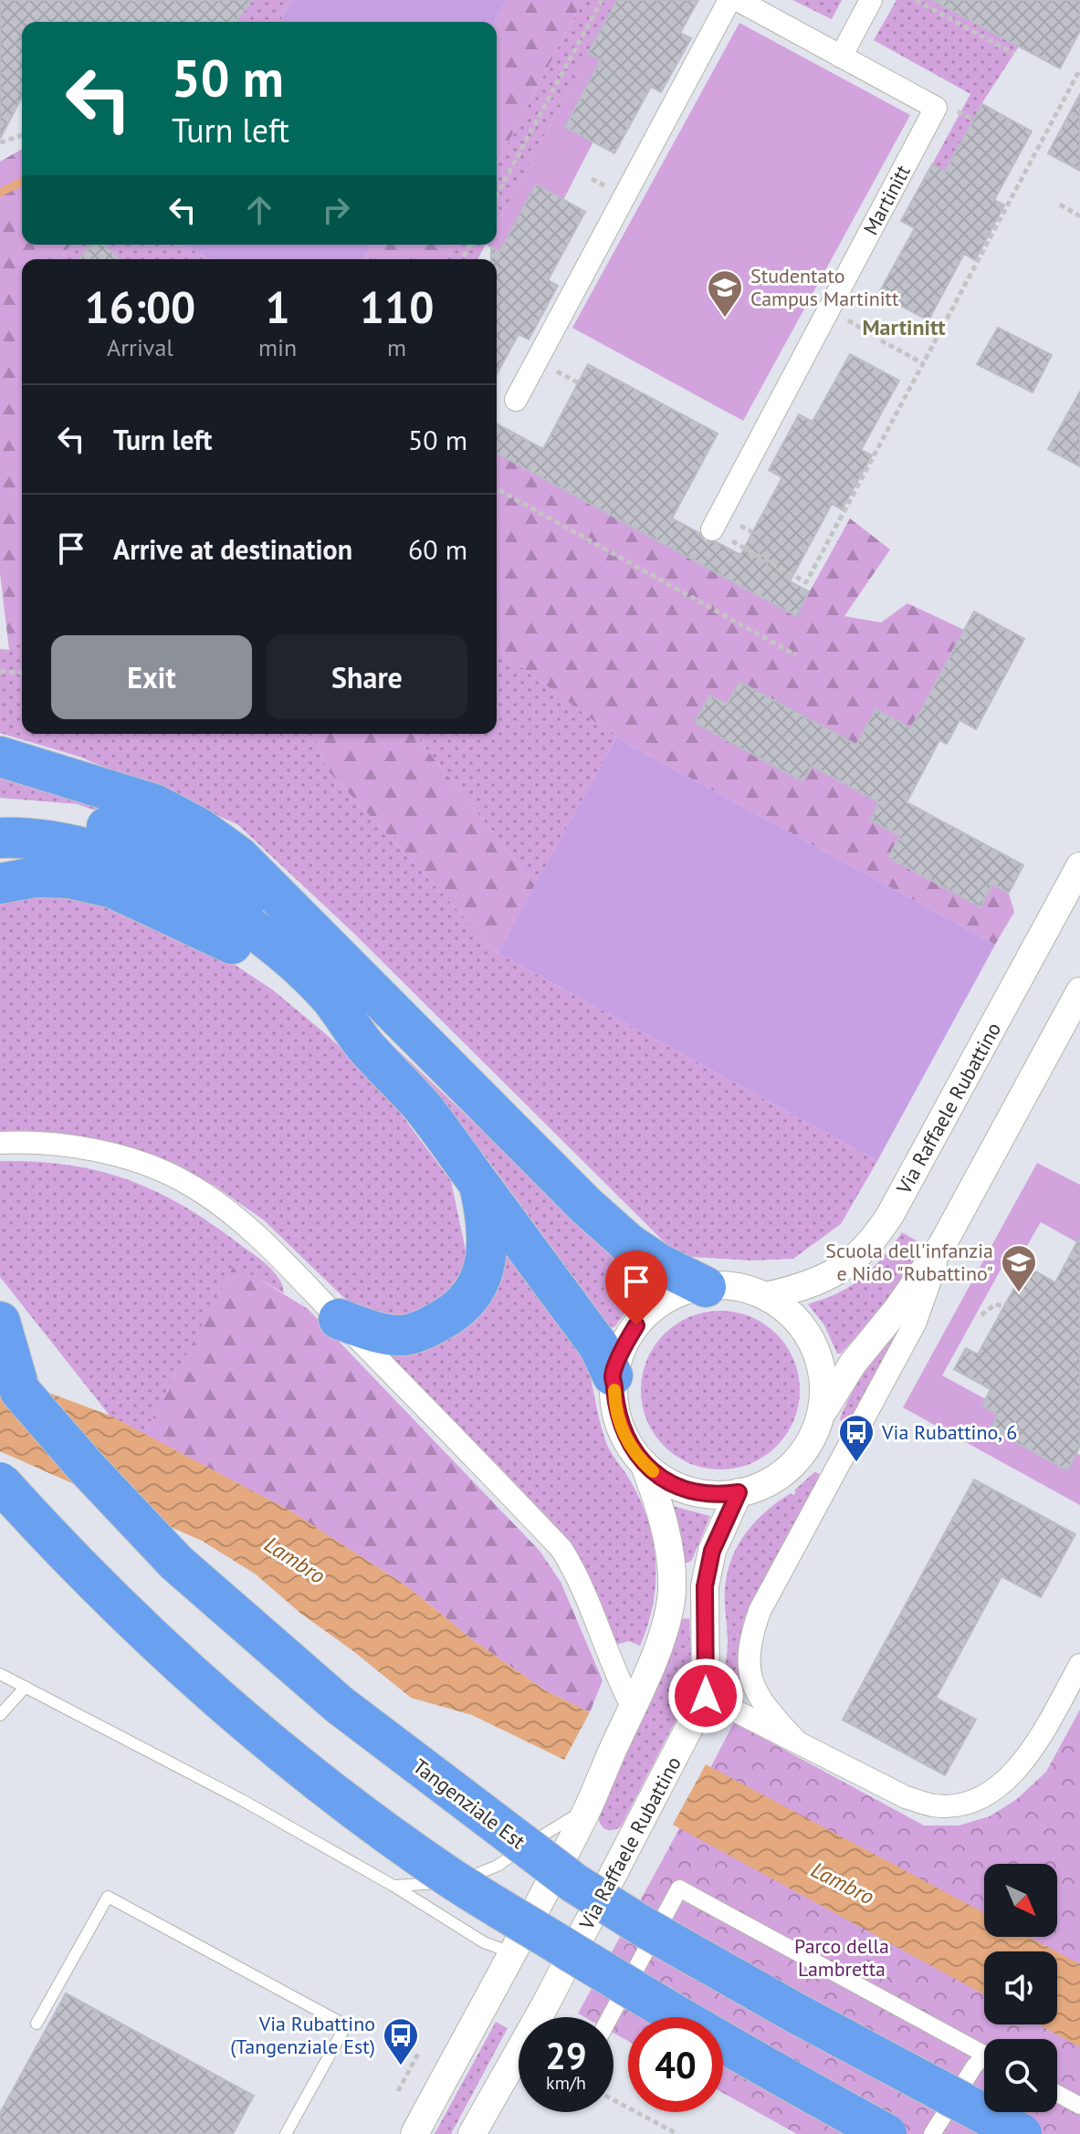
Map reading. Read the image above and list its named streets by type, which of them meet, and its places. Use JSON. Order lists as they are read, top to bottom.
{
  "streets": {
    "highway": ["Tangenziale Est"],
    "street": ["Martinitt", "Via Raffaele Rubattino"]
  },
  "districts": ["Martinitt"],
  "water": ["Lambro"],
  "parks": ["Parco della Lambretta"],
  "places": {
    "school or university": ["Studentato Campus Martinitt", "Scuola dell'infanzia e Nido \"Rubattino\""],
    "bus stop": ["Via Rubattino, 6", "Via Rubattino (Tangenziale Est)"]
  },
  "north": "bottom right",
  "page": {
    "turn": ["50 m", "Turn left"],
    "eta": [
      "16:00",
      "Arrival",
      "1",
      "min",
      "110",
      "m"
    ],
    "list": [
      {
        "name": "Turn left",
        "value": "50 m"
      },
      {
        "name": "Arrive at destination",
        "value": "60 m"
      }
    ],
    "buttons": ["Exit", "Share"],
    "speed": "29 km/h",
    "limit": "40"
  }
}
